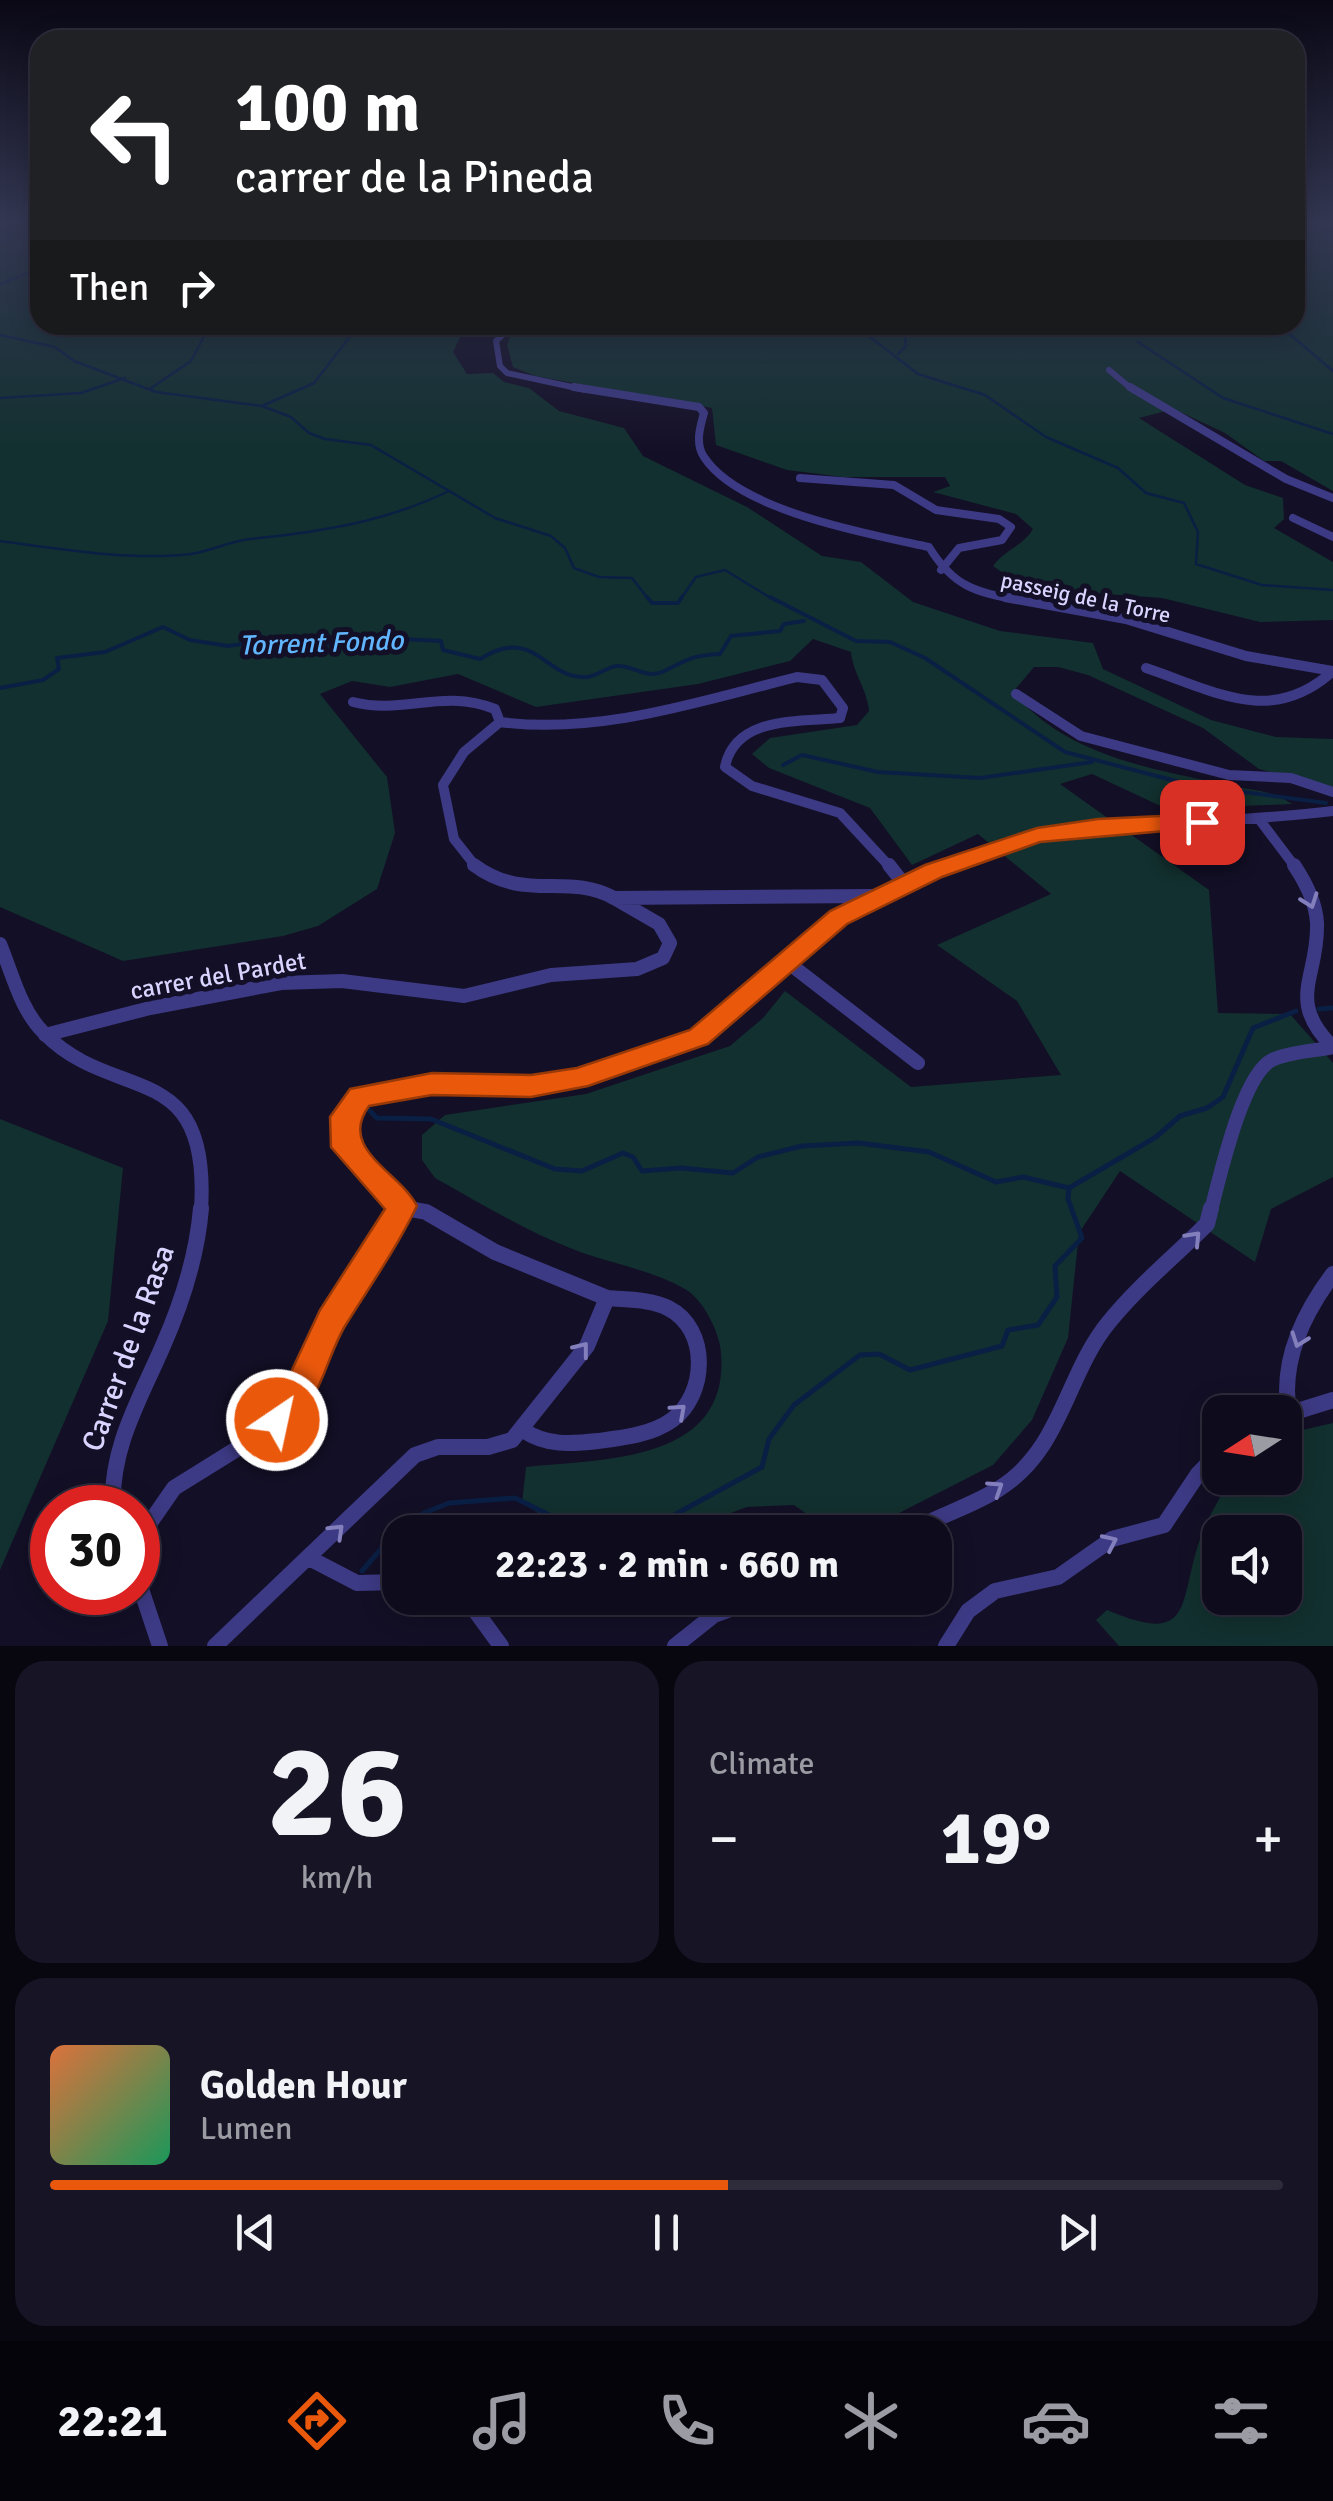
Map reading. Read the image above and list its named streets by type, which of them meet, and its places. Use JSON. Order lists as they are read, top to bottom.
{
  "streets": {
    "street": ["passeig de la Torre", "carrer del Pardet", "Carrer de la Rasa"]
  },
  "crossings": [
    ["carrer del Pardet", "Carrer de la Rasa"]
  ],
  "water": ["Torrent Fondo"],
  "north": "left",
  "page": {
    "turn": ["100 m", "carrer de la Pineda"],
    "then": "Then",
    "limit": "30",
    "trip": "22:23 · 2 min · 660 m",
    "tile": [
      ["26", "km/h"],
      "Climate"
    ],
    "heat": ["−", "19°", "+"],
    "song": ["Golden Hour", "Lumen"],
    "tabs": "22:21"
  }
}
